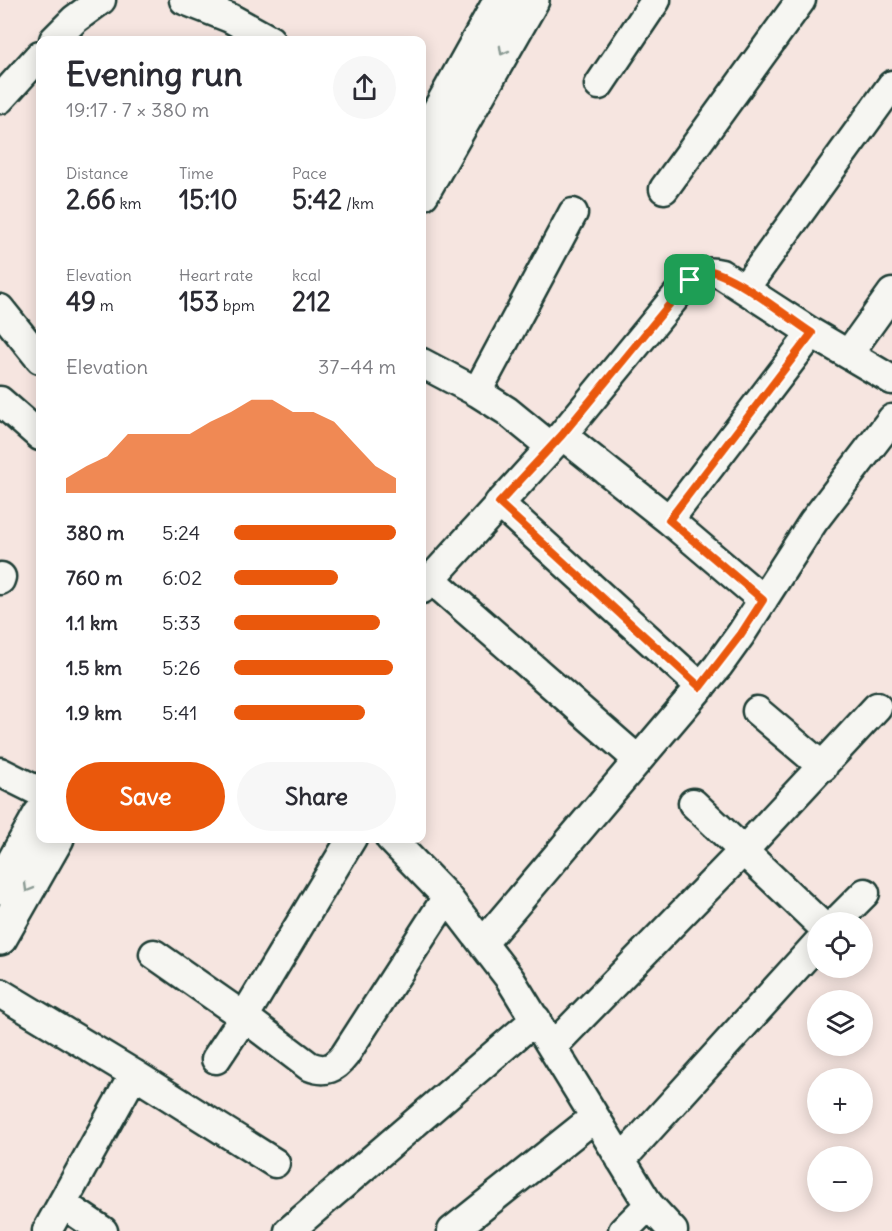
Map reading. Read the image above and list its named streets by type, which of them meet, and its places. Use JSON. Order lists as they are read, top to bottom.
{
  "page": {
    "heading": ["Evening run", "19:17 · 7 × 380 m"],
    "stats": [
      ["Distance", "2.66 km"],
      ["Time", "15:10"],
      ["Pace", "5:42 /km"],
      ["Elevation", "49 m"],
      ["Heart rate", "153 bpm"],
      ["kcal", "212"]
    ],
    "chart": ["Elevation", "37–44 m"],
    "list": [
      {
        "name": "380 m",
        "note": "5:24"
      },
      {
        "name": "760 m",
        "note": "6:02"
      },
      {
        "name": "1.1 km",
        "note": "5:33"
      },
      {
        "name": "1.5 km",
        "note": "5:26"
      },
      {
        "name": "1.9 km",
        "note": "5:41"
      }
    ],
    "buttons": ["Save", "Share"],
    "map_buttons": ["+", "−"]
  }
}
